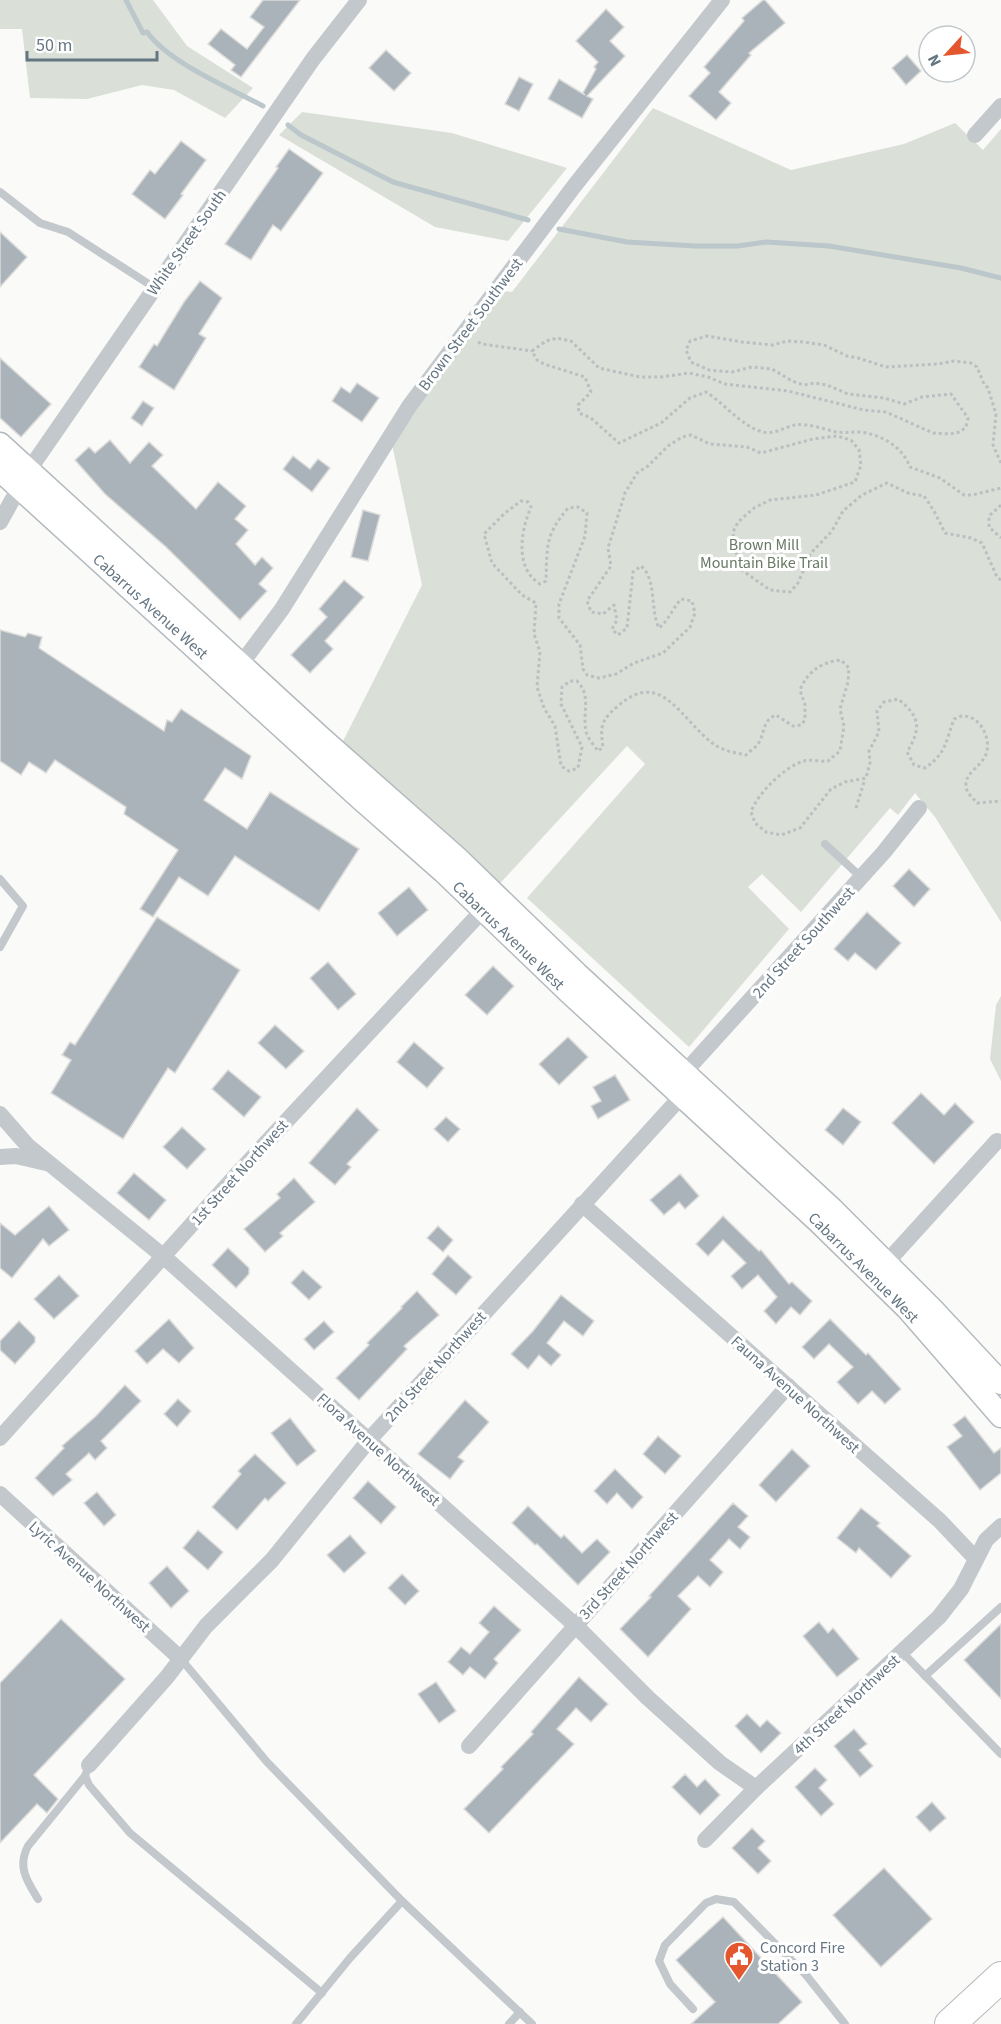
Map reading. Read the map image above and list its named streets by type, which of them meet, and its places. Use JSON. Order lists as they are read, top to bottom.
{
  "streets": {
    "main road": ["Cabarrus Avenue West"],
    "street": [
      "White Street South",
      "Brown Street Southwest",
      "2nd Street Southwest",
      "1st Street Northwest",
      "2nd Street Northwest",
      "Fauna Avenue Northwest",
      "Flora Avenue Northwest",
      "3rd Street Northwest",
      "Lyric Avenue Northwest",
      "4th Street Northwest"
    ]
  },
  "crossings": [
    ["White Street South", "Cabarrus Avenue West"],
    ["Brown Street Southwest", "Cabarrus Avenue West"],
    ["Cabarrus Avenue West", "2nd Street Southwest"],
    ["Cabarrus Avenue West", "1st Street Northwest"],
    ["Cabarrus Avenue West", "2nd Street Northwest"],
    ["2nd Street Southwest", "2nd Street Northwest"],
    ["1st Street Northwest", "Flora Avenue Northwest"],
    ["2nd Street Northwest", "Fauna Avenue Northwest"],
    ["2nd Street Northwest", "Flora Avenue Northwest"],
    ["2nd Street Northwest", "Lyric Avenue Northwest"],
    ["Fauna Avenue Northwest", "3rd Street Northwest"],
    ["Fauna Avenue Northwest", "4th Street Northwest"],
    ["Flora Avenue Northwest", "3rd Street Northwest"],
    ["Flora Avenue Northwest", "4th Street Northwest"]
  ],
  "parks": ["Brown Mill Mountain Bike Trail"],
  "places": {
    "public building": ["Concord Fire Station 3"]
  },
  "scale_bar": "50 m",
  "north": "bottom left"
}
